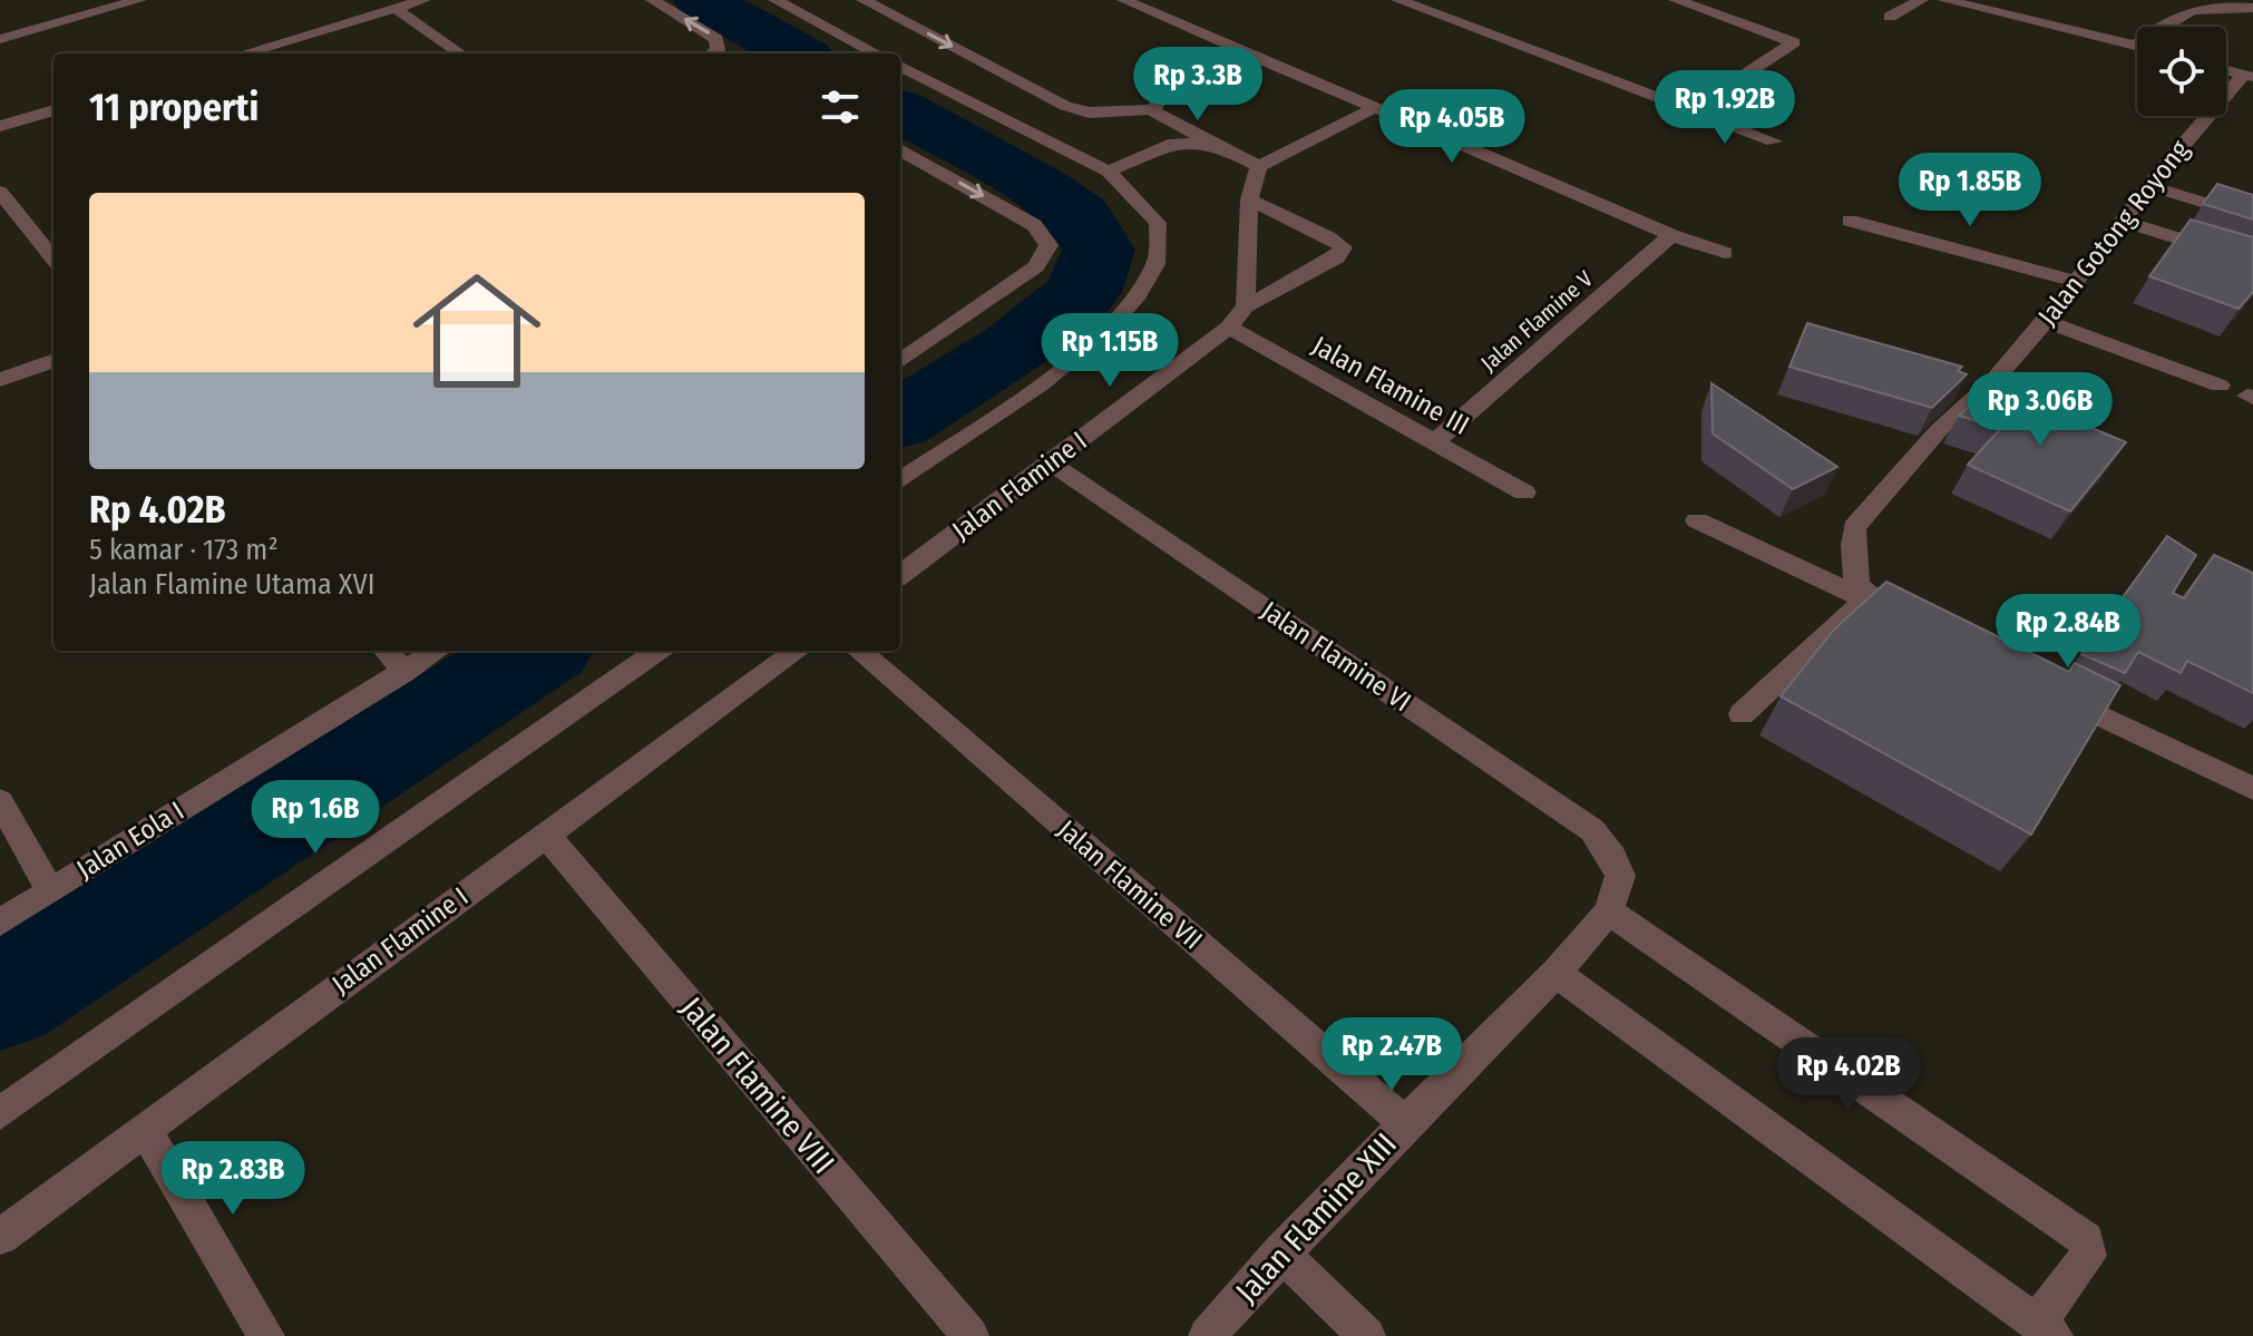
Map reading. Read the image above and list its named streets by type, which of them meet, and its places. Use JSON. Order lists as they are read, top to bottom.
{
  "streets": {
    "street": [
      "Jalan Gotong Royong",
      "Jalan Flamine V",
      "Jalan Flamine III",
      "Jalan Flamine I",
      "Jalan Flamine VI",
      "Jalan Eola I",
      "Jalan Flamine VII",
      "Jalan Flamine VIII",
      "Jalan Flamine XIII"
    ]
  },
  "crossings": [
    ["Jalan Flamine V", "Jalan Flamine III"],
    ["Jalan Flamine III", "Jalan Flamine I"],
    ["Jalan Flamine I", "Jalan Flamine VI"],
    ["Jalan Flamine I", "Jalan Flamine VIII"],
    ["Jalan Flamine VI", "Jalan Flamine XIII"],
    ["Jalan Flamine VII", "Jalan Flamine XIII"]
  ],
  "page": {
    "price": [
      "Rp 3.3B",
      "Rp 1.92B",
      "Rp 4.05B",
      "Rp 1.85B",
      "Rp 1.15B",
      "Rp 3.06B",
      "Rp 2.84B",
      "Rp 1.6B",
      "Rp 2.47B",
      "Rp 4.02B",
      "Rp 2.83B"
    ],
    "heading": "11 properti",
    "list": [
      {
        "name": "Rp 4.02B",
        "note": "5 kamar · 173 m² · Jalan Flamine Utama XVI"
      }
    ]
  }
}
